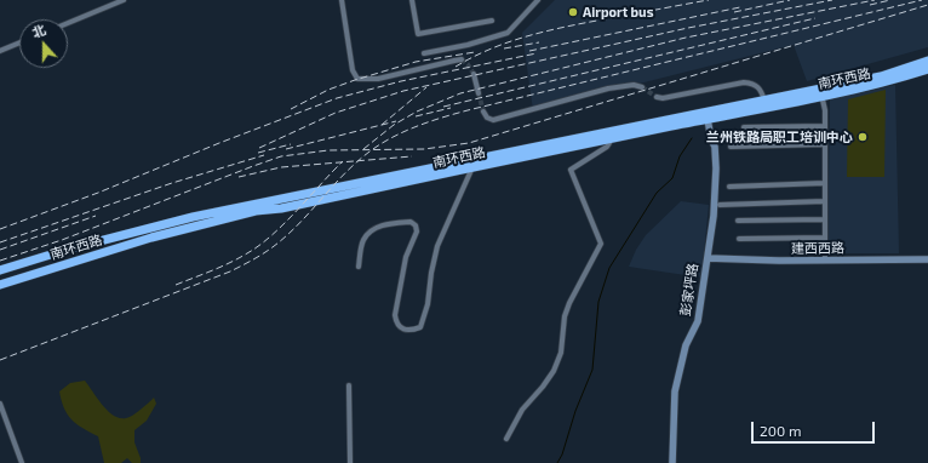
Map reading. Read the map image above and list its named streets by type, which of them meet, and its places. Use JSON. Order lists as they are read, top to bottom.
{
  "streets": {
    "highway": ["南环西路"],
    "street": ["建西西路", "彭家坪路"]
  },
  "crossings": [
    ["南环西路", "彭家坪路"],
    ["建西西路", "彭家坪路"]
  ],
  "places": ["Airport bus", "兰州铁路局职工培训中心"],
  "scale_bar": "200 m",
  "north": "top"
}
